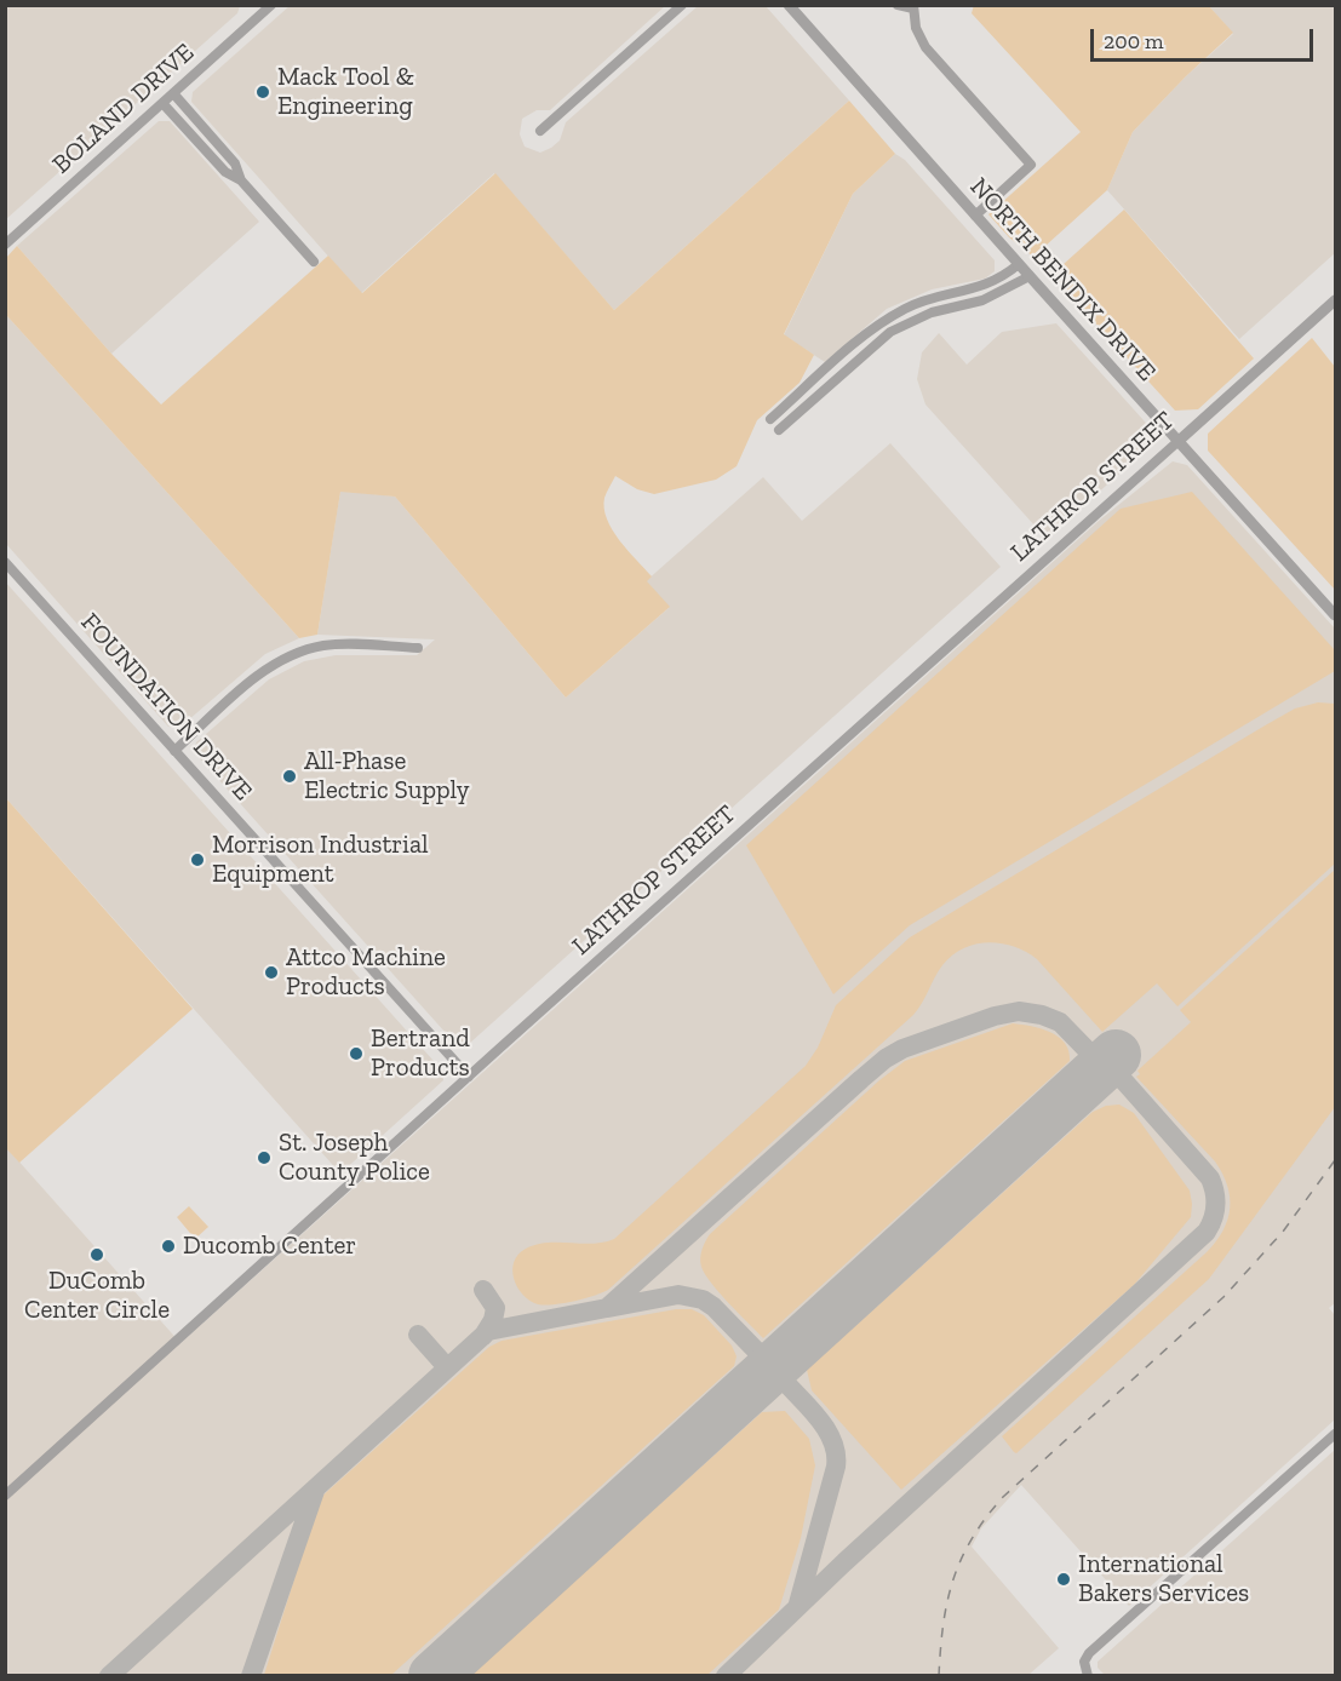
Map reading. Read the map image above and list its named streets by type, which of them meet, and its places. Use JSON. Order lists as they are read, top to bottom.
{
  "streets": {
    "street": [
      "BOLAND DRIVE",
      "NORTH BENDIX DRIVE",
      "LATHROP STREET",
      "FOUNDATION DRIVE"
    ]
  },
  "crossings": [
    ["NORTH BENDIX DRIVE", "LATHROP STREET"],
    ["LATHROP STREET", "FOUNDATION DRIVE"]
  ],
  "places": [
    "Mack Tool & Engineering",
    "All-Phase Electric Supply",
    "Morrison Industrial Equipment",
    "Attco Machine Products",
    "Bertrand Products",
    "St. Joseph County Police",
    "Ducomb Center",
    "DuComb Center Circle",
    "International Bakers Services"
  ],
  "scale_bar": "200 m"
}
